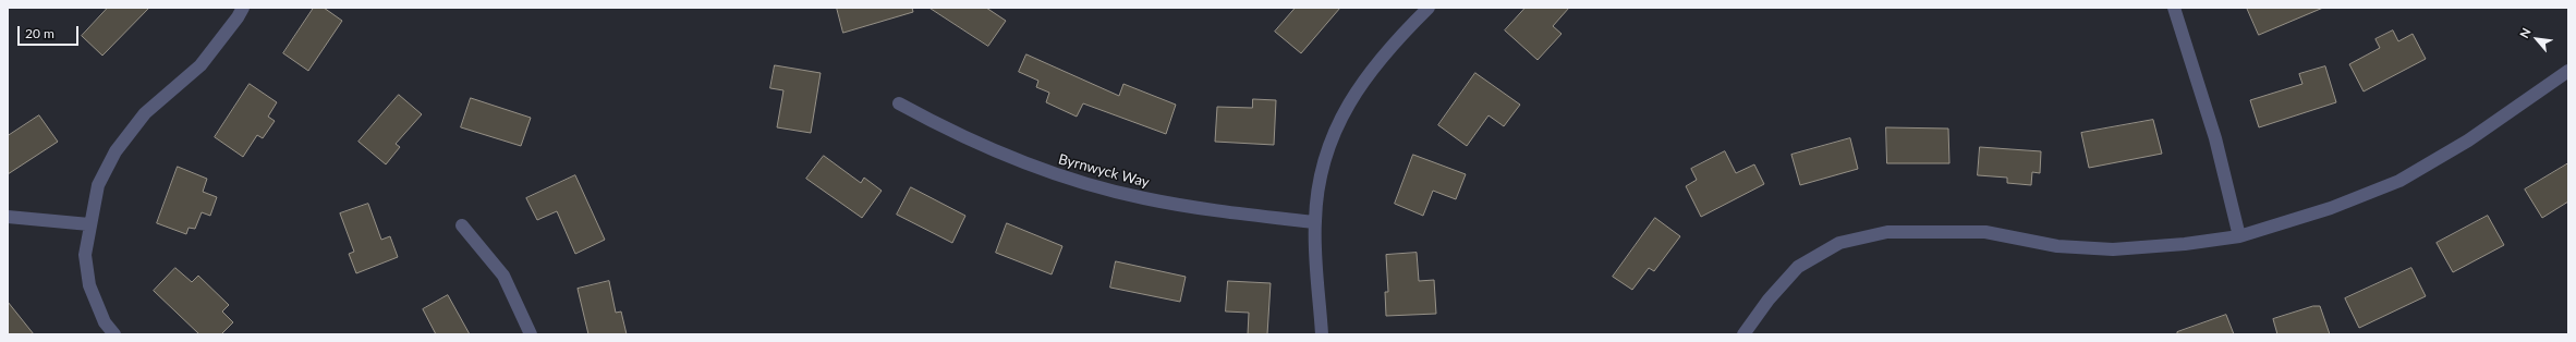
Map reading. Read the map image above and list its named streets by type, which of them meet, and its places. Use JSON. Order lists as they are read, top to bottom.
{
  "streets": {
    "street": ["Byrnwyck Way"]
  },
  "scale_bar": "20 m",
  "north": "top left"
}
